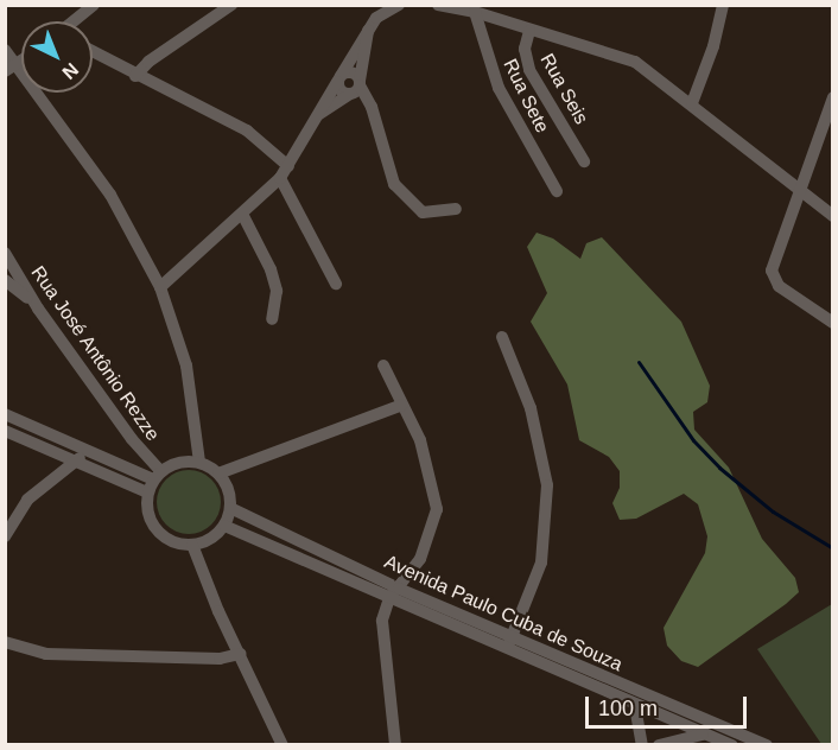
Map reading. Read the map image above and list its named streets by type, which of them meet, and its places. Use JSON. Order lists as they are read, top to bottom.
{
  "streets": {
    "street": [
      "Rua Seis",
      "Rua Sete",
      "Rua José Antônio Rezze",
      "Avenida Paulo Cuba de Souza"
    ]
  },
  "crossings": [
    ["Rua José Antônio Rezze", "Avenida Paulo Cuba de Souza"]
  ],
  "scale_bar": "100 m",
  "north": "bottom right"
}
